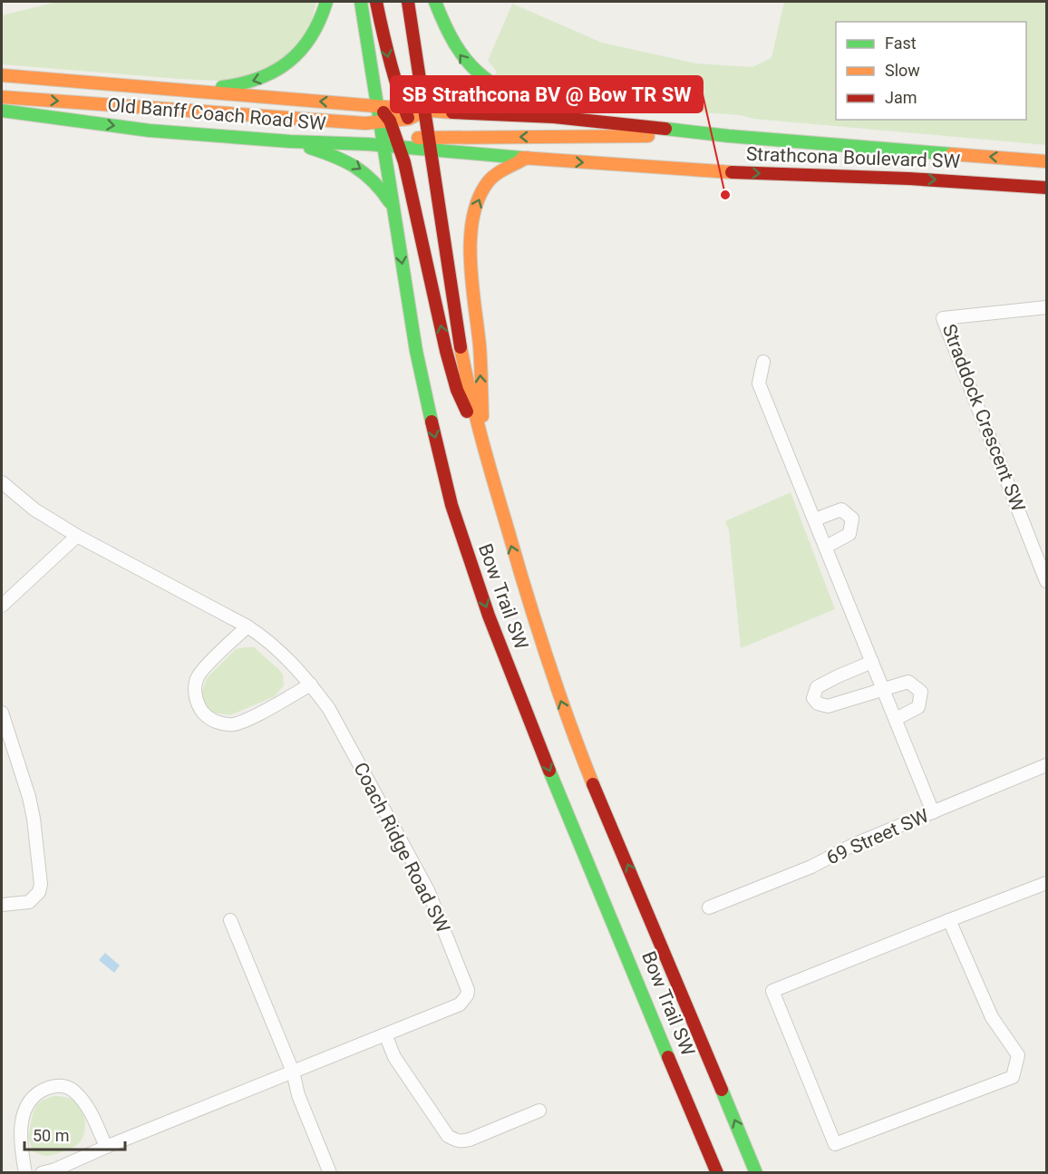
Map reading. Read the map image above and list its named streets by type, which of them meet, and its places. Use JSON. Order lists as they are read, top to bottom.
{
  "streets": {
    "main road": ["Old Banff Coach Road SW", "Strathcona Boulevard SW", "Bow Trail SW"],
    "street": ["Straddock Crescent SW", "69 Street SW", "Coach Ridge Road SW"]
  },
  "crossings": [
    ["Old Banff Coach Road SW", "Strathcona Boulevard SW"],
    ["Old Banff Coach Road SW", "Bow Trail SW"],
    ["Strathcona Boulevard SW", "Bow Trail SW"]
  ],
  "places": ["SB Strathcona BV @ Bow TR SW"],
  "legend": ["Fast", "Slow", "Jam"],
  "scale_bar": "50 m"
}
